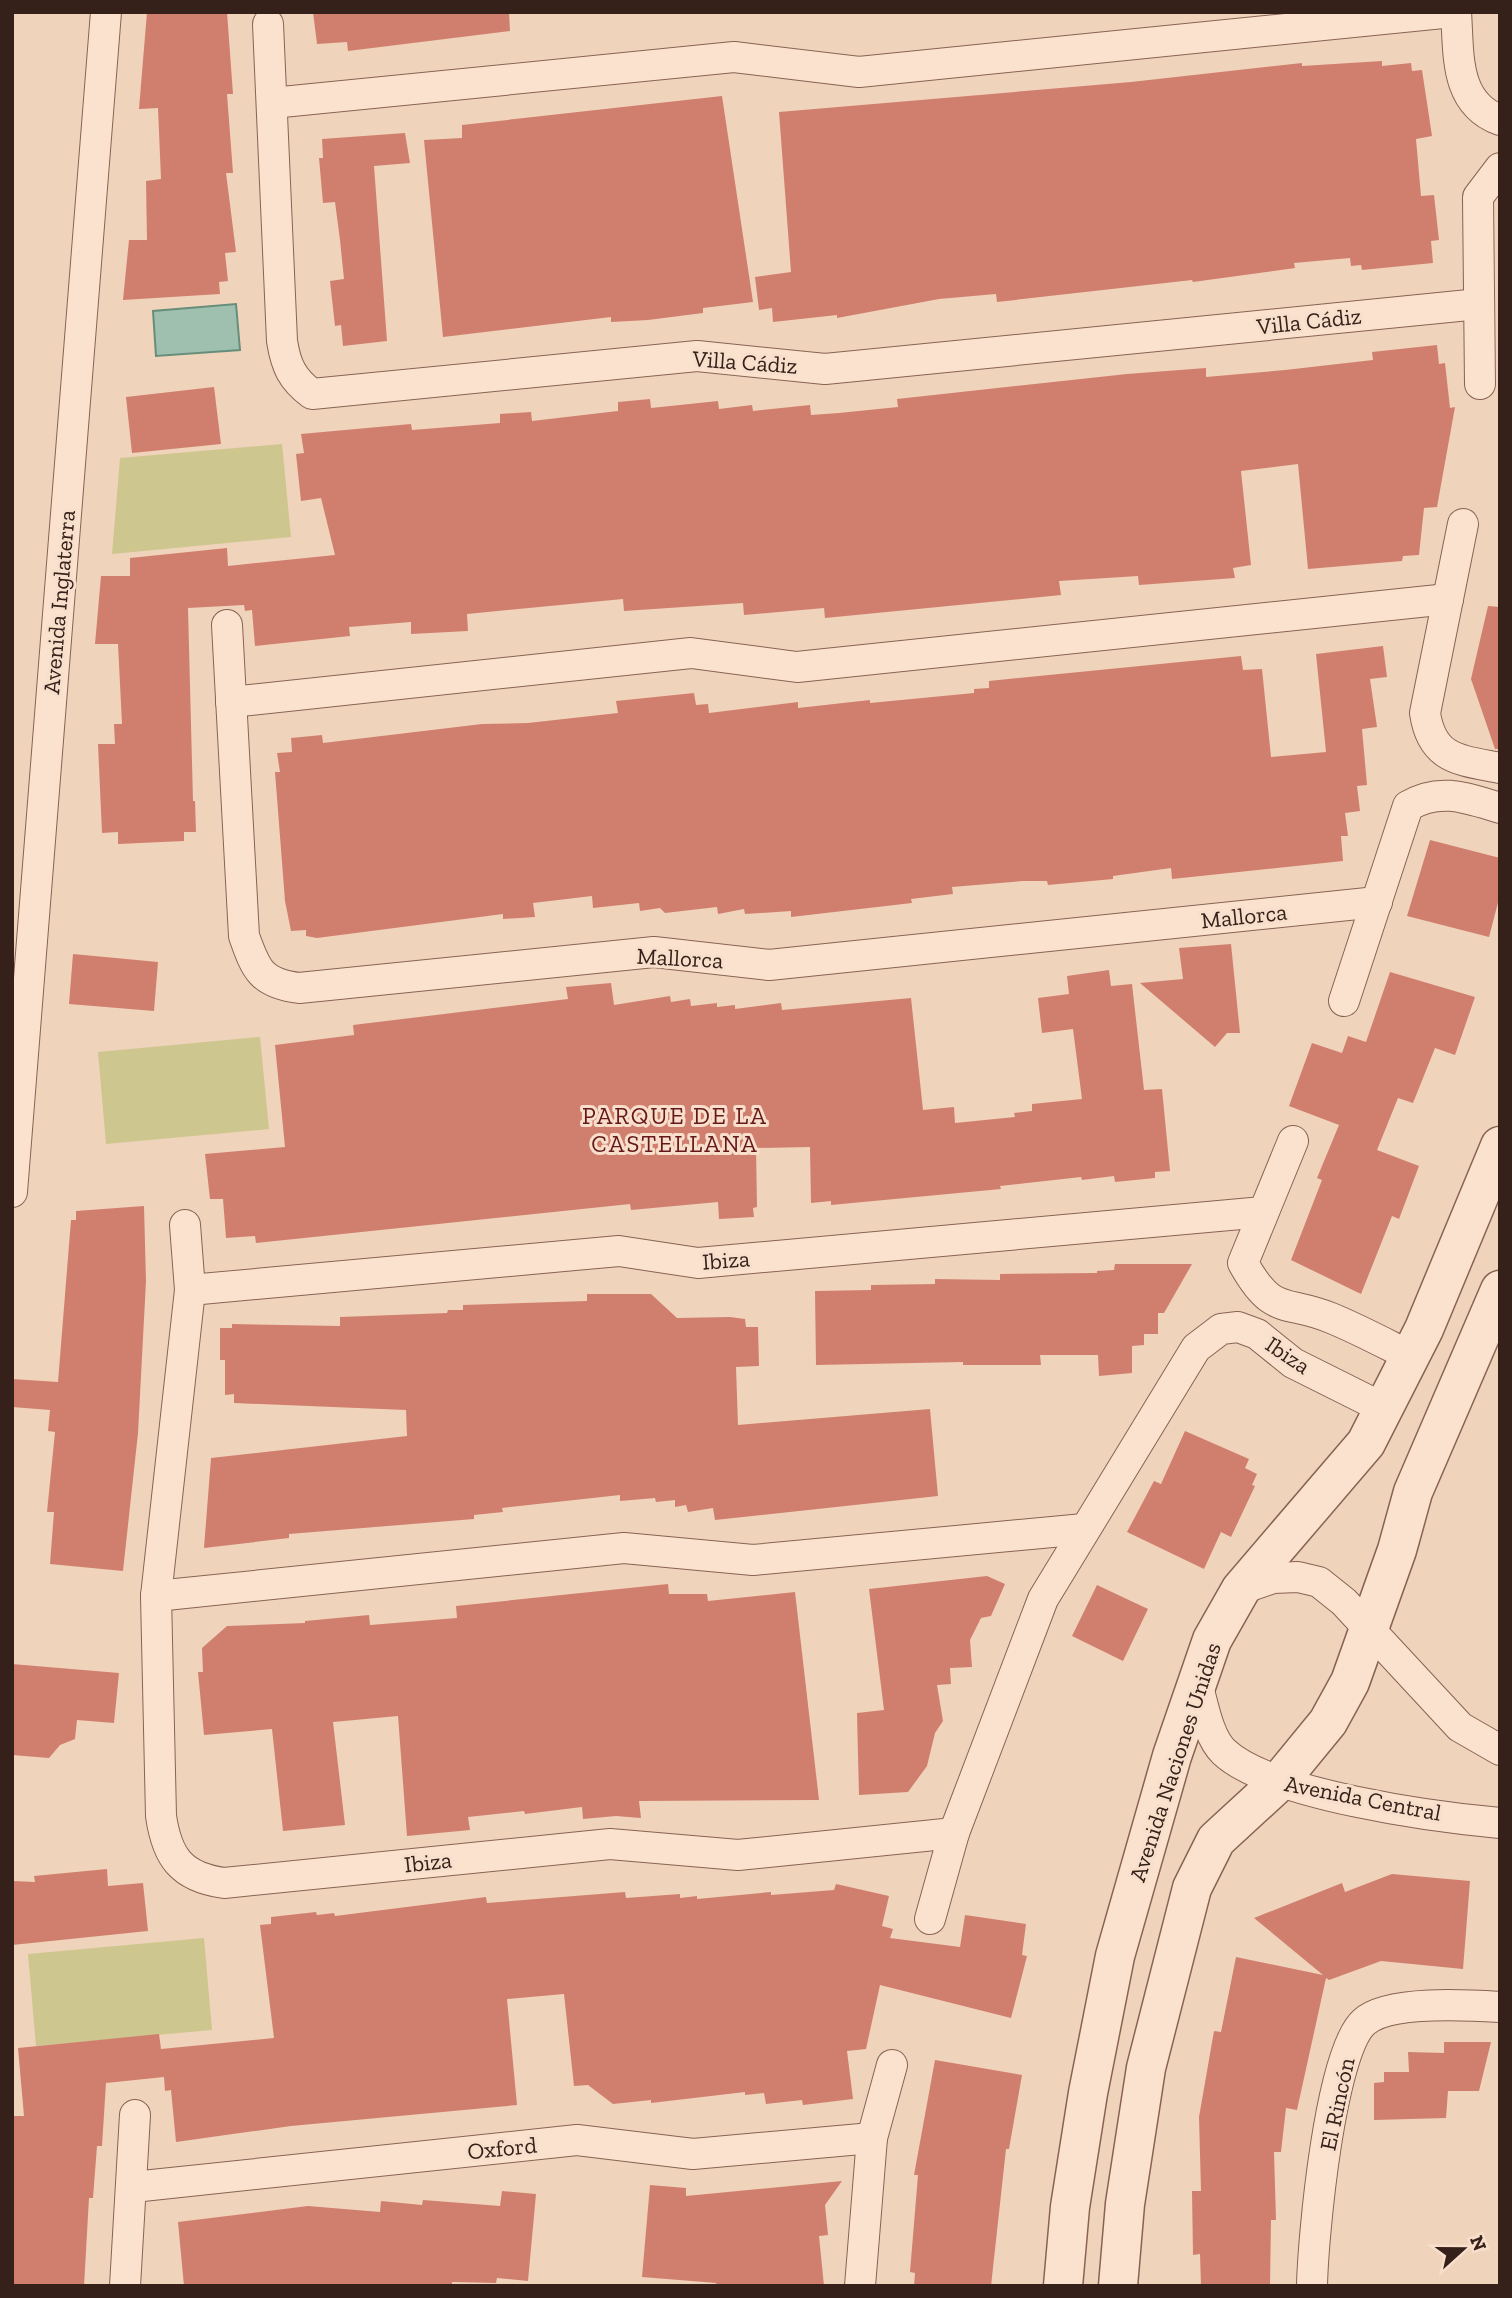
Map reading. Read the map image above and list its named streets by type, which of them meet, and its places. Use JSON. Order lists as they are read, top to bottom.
{
  "streets": {
    "street": [
      "Villa Cádiz",
      "Avenida Inglaterra",
      "Mallorca",
      "Ibiza",
      "Avenida Naciones Unidas",
      "Avenida Central",
      "El Rincón",
      "Oxford"
    ]
  },
  "crossings": [
    ["Ibiza", "Avenida Naciones Unidas"],
    ["Avenida Naciones Unidas", "Avenida Central"]
  ],
  "districts": ["PARQUE DE LA CASTELLANA"],
  "north": "right"
}
